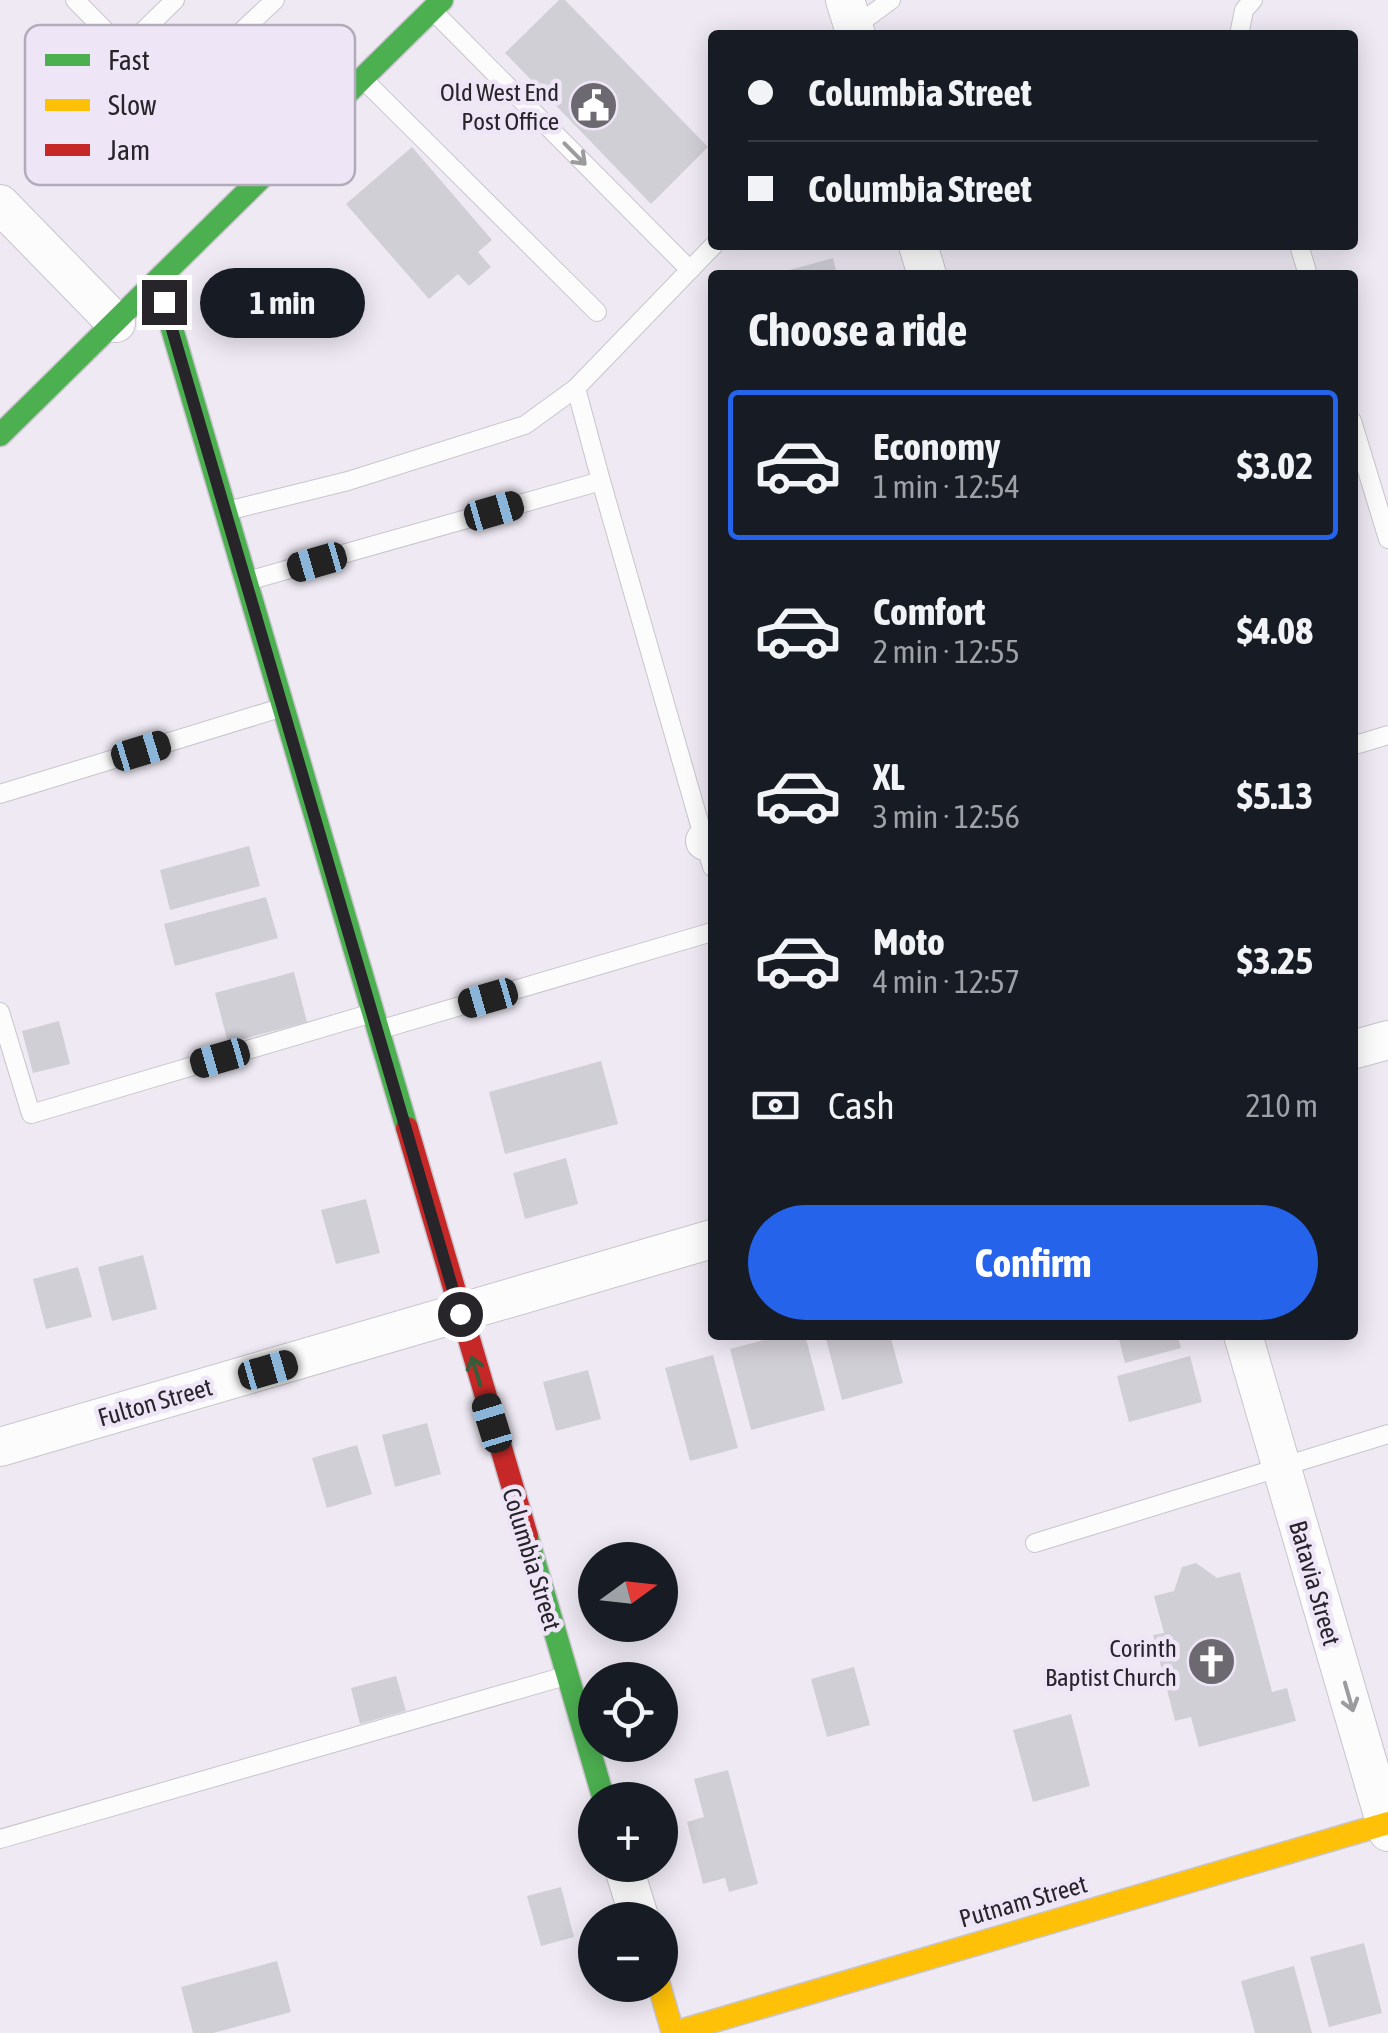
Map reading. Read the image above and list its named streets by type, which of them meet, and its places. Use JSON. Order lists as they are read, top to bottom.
{
  "streets": {
    "street": [
      "Fulton Street",
      "Columbia Street",
      "Batavia Street",
      "Putnam Street"
    ]
  },
  "crossings": [
    ["Fulton Street", "Columbia Street"],
    ["Batavia Street", "Putnam Street"]
  ],
  "one_way": ["Batavia Street"],
  "places": {
    "public building": ["Old West End Post Office"],
    "church": ["Corinth Baptist Church"]
  },
  "legend": ["Fast", "Slow", "Jam"],
  "north": "right",
  "page": {
    "banner": ["Columbia Street", "Columbia Street"],
    "bubble": "1 min",
    "heading": "Choose a ride",
    "list": [
      {
        "name": "Economy",
        "note": "1 min · 12:54",
        "value": "$3.02"
      },
      {
        "name": "Comfort",
        "note": "2 min · 12:55",
        "value": "$4.08"
      },
      {
        "name": "XL",
        "note": "3 min · 12:56",
        "value": "$5.13"
      },
      {
        "name": "Moto",
        "note": "4 min · 12:57",
        "value": "$3.25"
      }
    ],
    "pay": ["Cash", "210 m"],
    "buttons": "Confirm",
    "map_buttons": ["+", "−"]
  }
}
